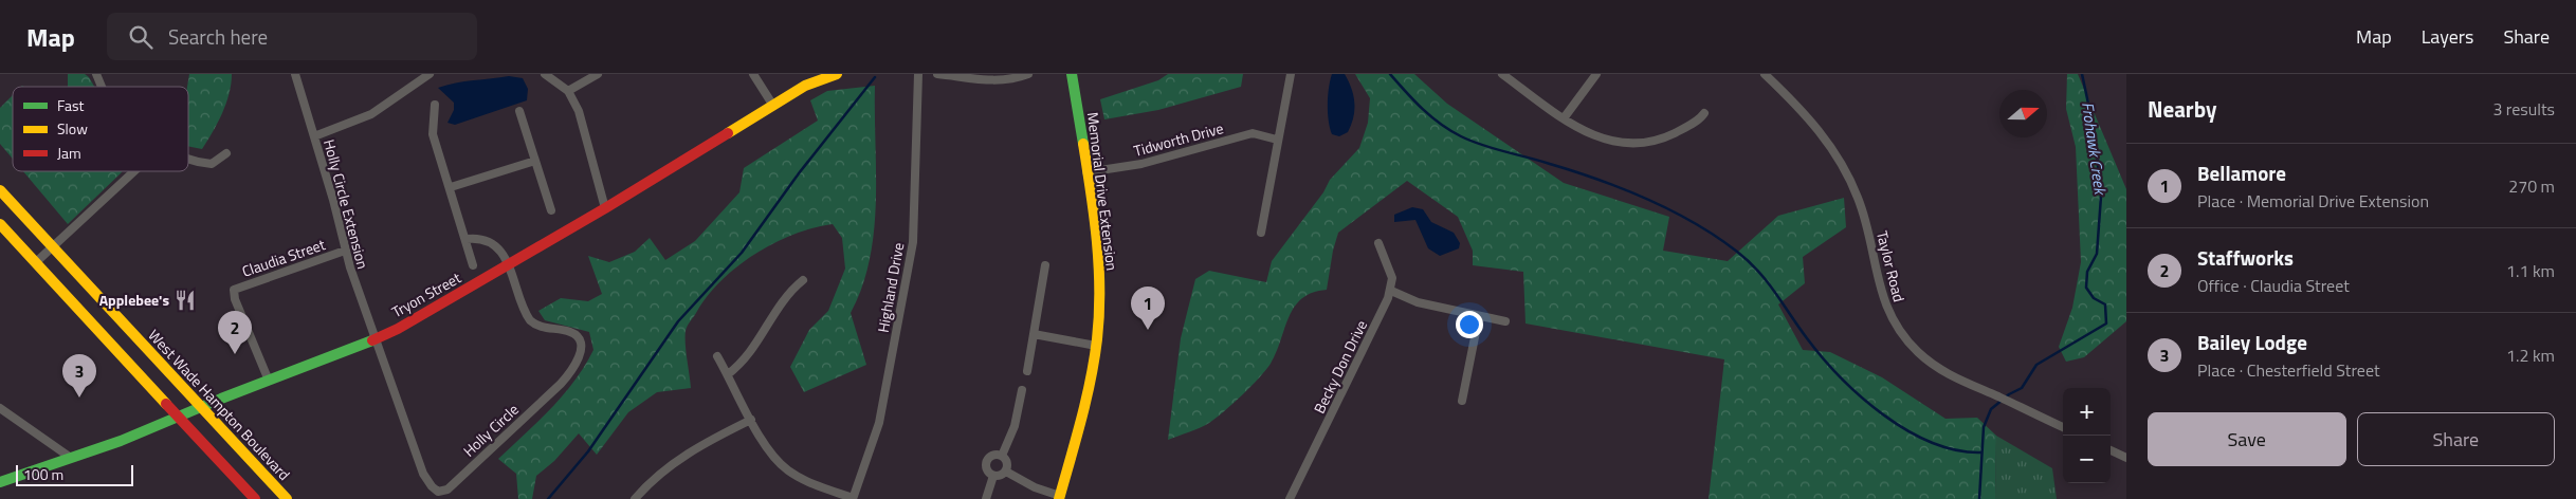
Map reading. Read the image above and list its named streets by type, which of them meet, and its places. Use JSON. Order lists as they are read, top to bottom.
{
  "streets": {
    "street": [
      "Tidworth Drive",
      "Memorial Drive Extension",
      "Holly Circle Extension",
      "Claudia Street",
      "Taylor Road",
      "Highland Drive",
      "Tryon Street",
      "Becky Don Drive",
      "West Wade Hampton Boulevard",
      "Holly Circle"
    ]
  },
  "crossings": [
    ["Tidworth Drive", "Memorial Drive Extension"],
    ["Holly Circle Extension", "Claudia Street"],
    ["Holly Circle Extension", "Tryon Street"],
    ["Holly Circle Extension", "Holly Circle"],
    ["Claudia Street", "Tryon Street"],
    ["Tryon Street", "West Wade Hampton Boulevard"],
    ["Tryon Street", "Holly Circle"]
  ],
  "water": ["Frohawk Creek"],
  "places": {
    "restaurant": ["Applebee's"]
  },
  "legend": ["Fast", "Slow", "Jam"],
  "scale_bar": "100 m",
  "north": "right",
  "page": {
    "header": "Map",
    "search": "Search here",
    "nav": ["Map", "Layers", "Share"],
    "heading": ["Nearby", "3 results"],
    "list": [
      {
        "mark": "1",
        "name": "Bellamore",
        "note": "Place · Memorial Drive Extension",
        "value": "270 m"
      },
      {
        "mark": "2",
        "name": "Staffworks",
        "note": "Office · Claudia Street",
        "value": "1.1 km"
      },
      {
        "mark": "3",
        "name": "Bailey Lodge",
        "note": "Place · Chesterfield Street",
        "value": "1.2 km"
      }
    ],
    "pins": ["1", "2", "3"],
    "map_buttons": ["+", "−"],
    "buttons": ["Save", "Share"],
    "scale": "100 m"
  }
}
